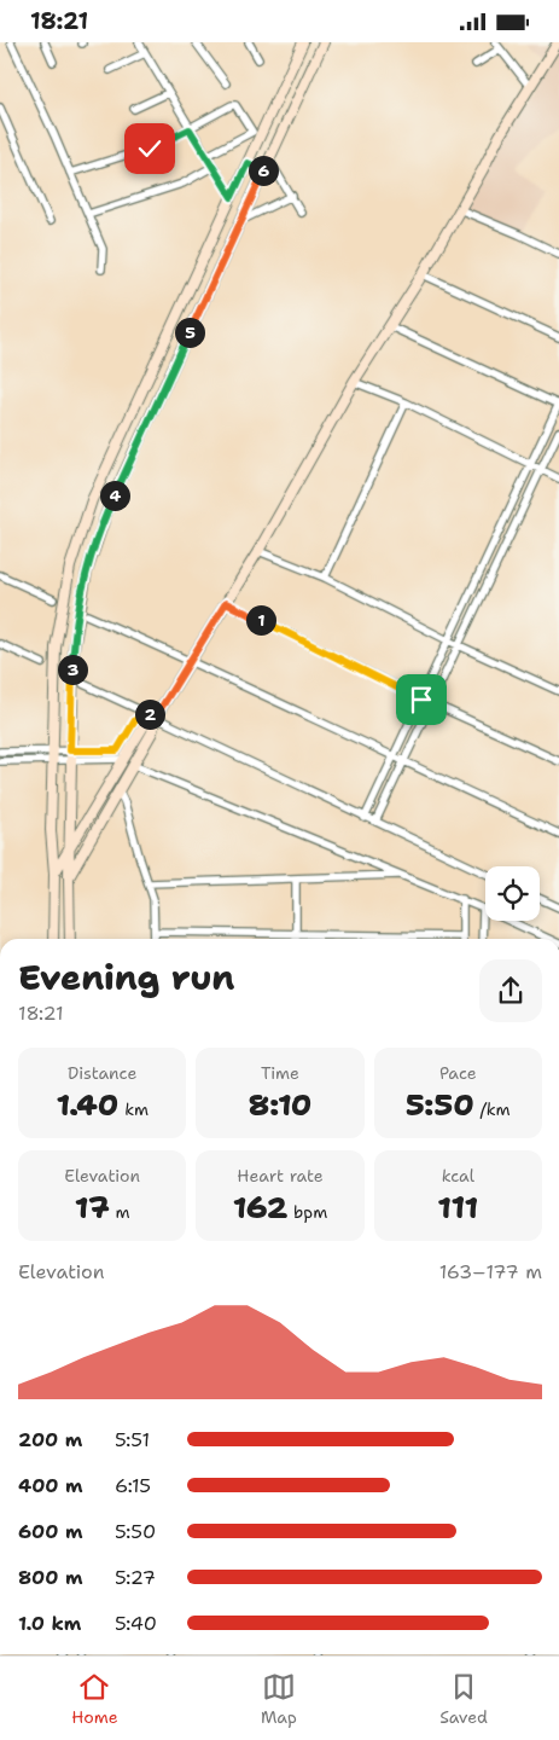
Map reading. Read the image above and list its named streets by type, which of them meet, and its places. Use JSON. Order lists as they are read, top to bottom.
{
  "page": {
    "status": "18:21",
    "pins": [
      "6",
      "5",
      "4",
      "1",
      "3",
      "2"
    ],
    "heading": ["Evening run", "18:21"],
    "stats": [
      ["Distance", "1.40 km"],
      ["Time", "8:10"],
      ["Pace", "5:50 /km"],
      ["Elevation", "17 m"],
      ["Heart rate", "162 bpm"],
      ["kcal", "111"]
    ],
    "chart": ["Elevation", "163–177 m"],
    "list": [
      {
        "name": "200 m",
        "note": "5:51"
      },
      {
        "name": "400 m",
        "note": "6:15"
      },
      {
        "name": "600 m",
        "note": "5:50"
      },
      {
        "name": "800 m",
        "note": "5:27"
      },
      {
        "name": "1.0 km",
        "note": "5:40"
      }
    ],
    "tabs": ["Home", "Map", "Saved"]
  }
}
